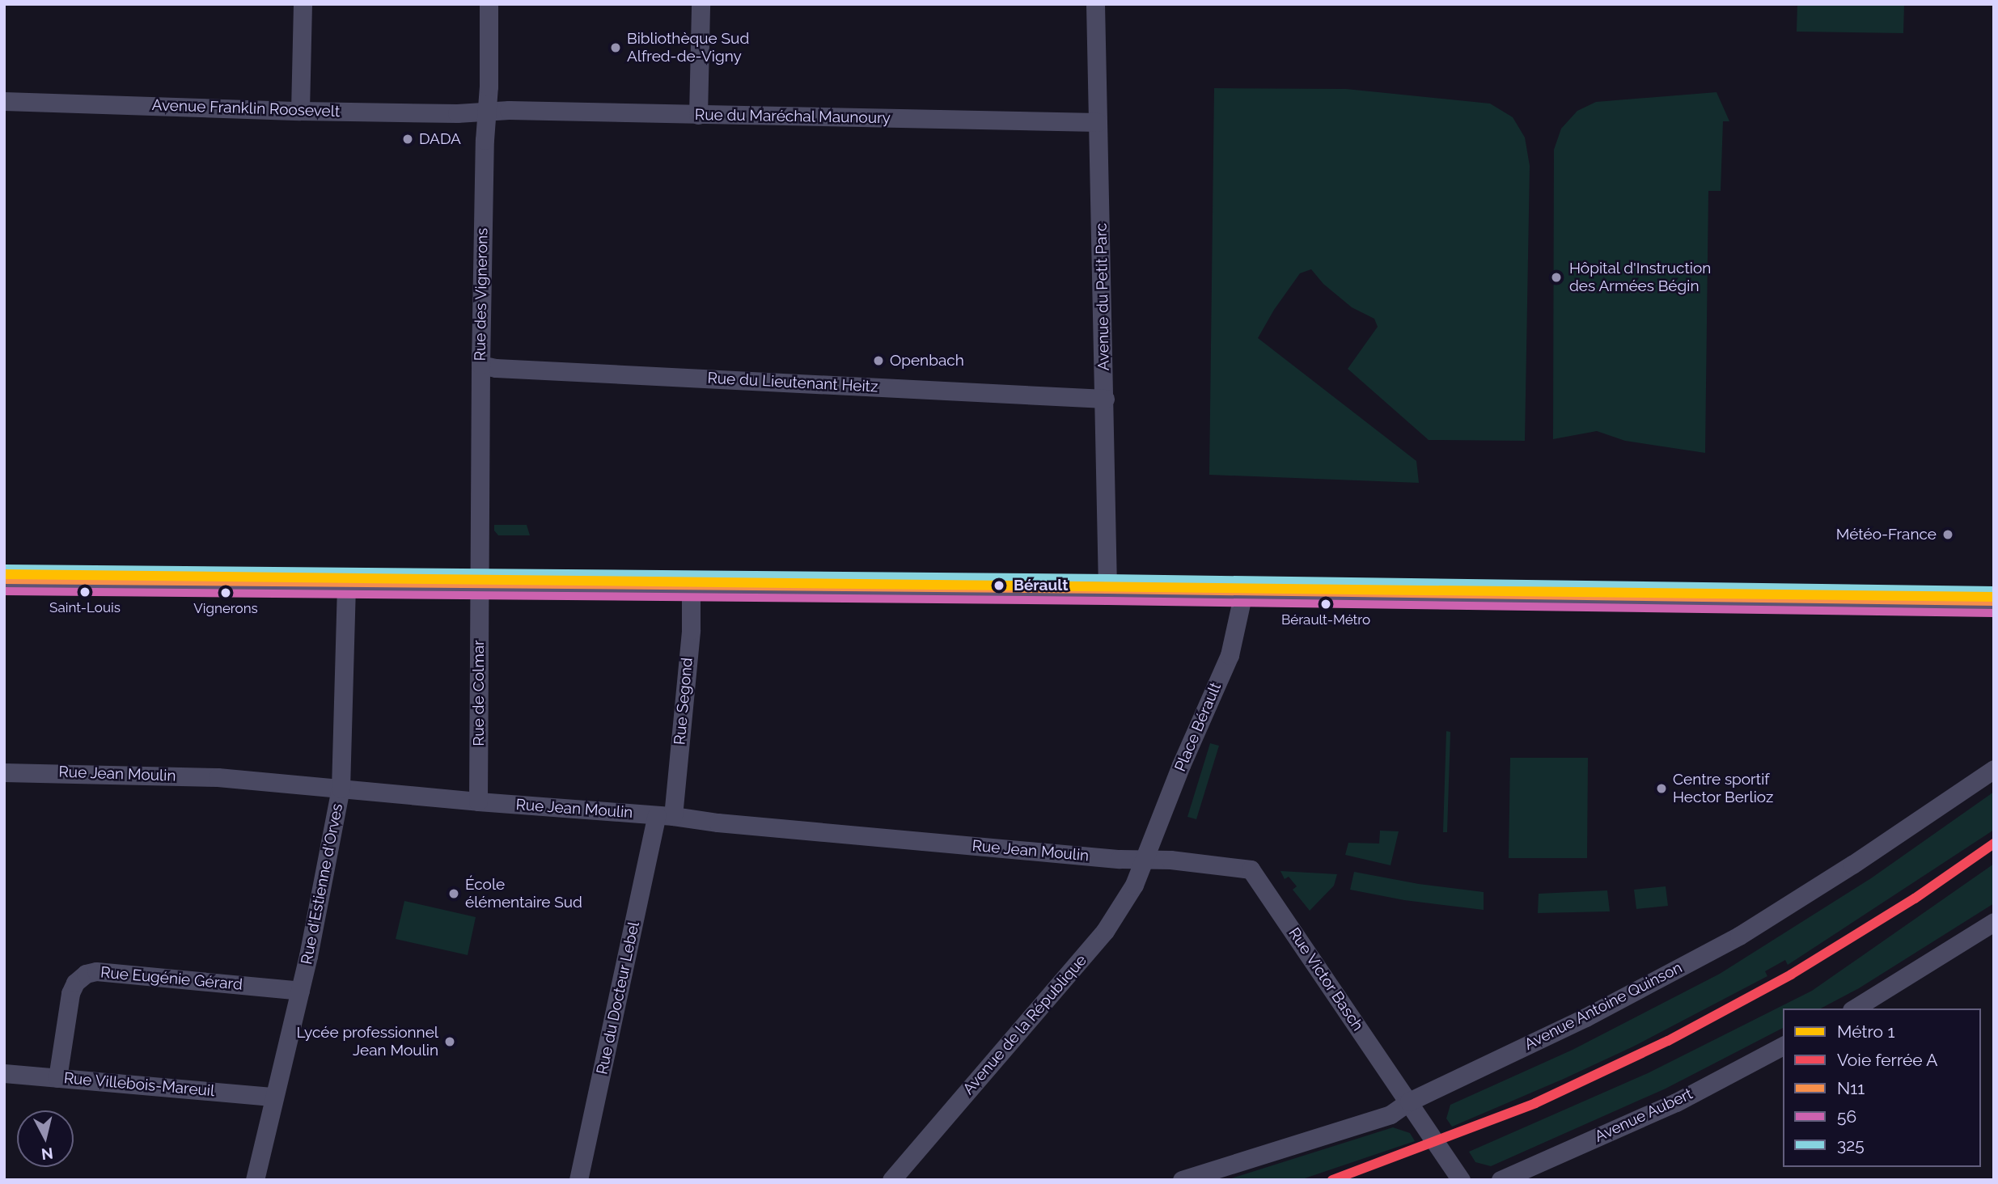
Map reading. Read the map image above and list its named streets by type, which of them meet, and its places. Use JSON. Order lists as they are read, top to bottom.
{
  "streets": {
    "street": [
      "Avenue Franklin Roosevelt",
      "Rue du Maréchal Maunoury",
      "Rue des Vignerons",
      "Avenue du Petit Parc",
      "Rue du Lieutenant Heitz",
      "Rue de Colmar",
      "Rue Segond",
      "Place Bérault",
      "Rue Jean Moulin",
      "Rue d'Estienne d'Orves",
      "Rue Eugénie Gérard",
      "Rue Victor Basch",
      "Rue du Docteur Lebel",
      "Avenue Antoine Quinson",
      "Avenue de la République",
      "Rue Villebois-Mareuil",
      "Avenue Aubert"
    ]
  },
  "crossings": [
    ["Avenue Franklin Roosevelt", "Rue du Maréchal Maunoury"],
    ["Avenue Franklin Roosevelt", "Rue des Vignerons"],
    ["Rue du Maréchal Maunoury", "Rue des Vignerons"],
    ["Rue du Maréchal Maunoury", "Avenue du Petit Parc"],
    ["Rue des Vignerons", "Rue du Lieutenant Heitz"],
    ["Rue des Vignerons", "Rue de Colmar"],
    ["Avenue du Petit Parc", "Rue du Lieutenant Heitz"],
    ["Rue de Colmar", "Rue Jean Moulin"],
    ["Rue Segond", "Rue Jean Moulin"],
    ["Rue Segond", "Rue du Docteur Lebel"],
    ["Place Bérault", "Rue Jean Moulin"],
    ["Place Bérault", "Rue Victor Basch"],
    ["Place Bérault", "Avenue de la République"],
    ["Rue Jean Moulin", "Rue d'Estienne d'Orves"],
    ["Rue Jean Moulin", "Rue Victor Basch"],
    ["Rue Jean Moulin", "Rue du Docteur Lebel"],
    ["Rue Jean Moulin", "Avenue de la République"],
    ["Rue d'Estienne d'Orves", "Rue Eugénie Gérard"],
    ["Rue d'Estienne d'Orves", "Rue Villebois-Mareuil"],
    ["Rue Eugénie Gérard", "Rue Villebois-Mareuil"],
    ["Rue Victor Basch", "Avenue Antoine Quinson"],
    ["Rue Victor Basch", "Avenue de la République"]
  ],
  "places": [
    "Bibliothèque Sud Alfred-de-Vigny",
    "DADA",
    "Hôpital d'Instruction des Armées Bégin",
    "Openbach",
    "Météo-France",
    "Bérault",
    "Saint-Louis",
    "Vignerons",
    "Bérault-Métro",
    "Centre sportif Hector Berlioz",
    "École élémentaire Sud",
    "Lycée professionnel Jean Moulin"
  ],
  "lines": [
    "transit line 325",
    "metro line 1",
    "transit line N11",
    "transit line 56",
    "rail line A"
  ],
  "legend": [
    "Métro 1",
    "Voie ferrée A",
    "N11",
    "56",
    "325"
  ],
  "north": "bottom"
}
